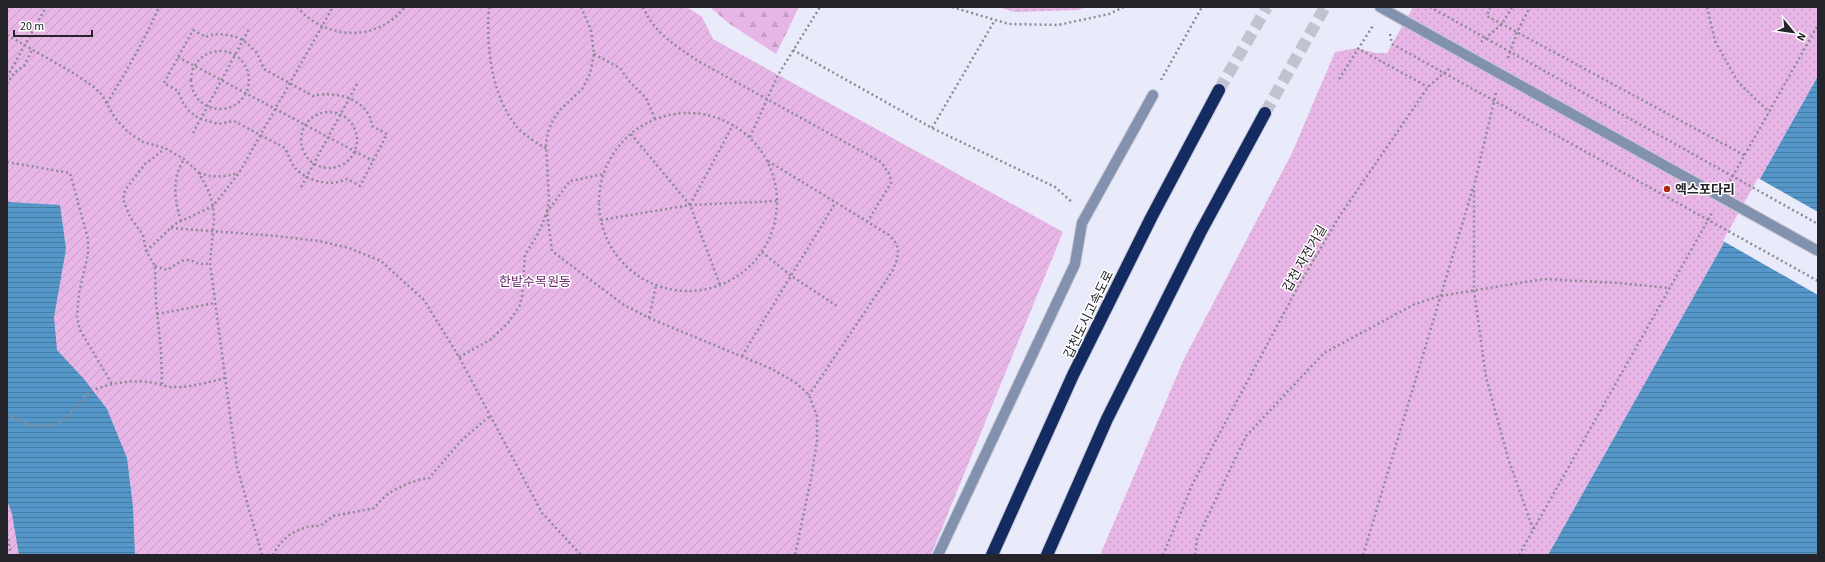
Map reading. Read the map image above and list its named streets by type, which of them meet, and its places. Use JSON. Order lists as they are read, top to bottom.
{
  "streets": {
    "highway": ["갑천도시고속도로"],
    "path": ["갑천 자전거길"]
  },
  "parks": ["한밭수목원동"],
  "places": ["엑스포다리"],
  "scale_bar": "20 m",
  "north": "bottom right"
}
